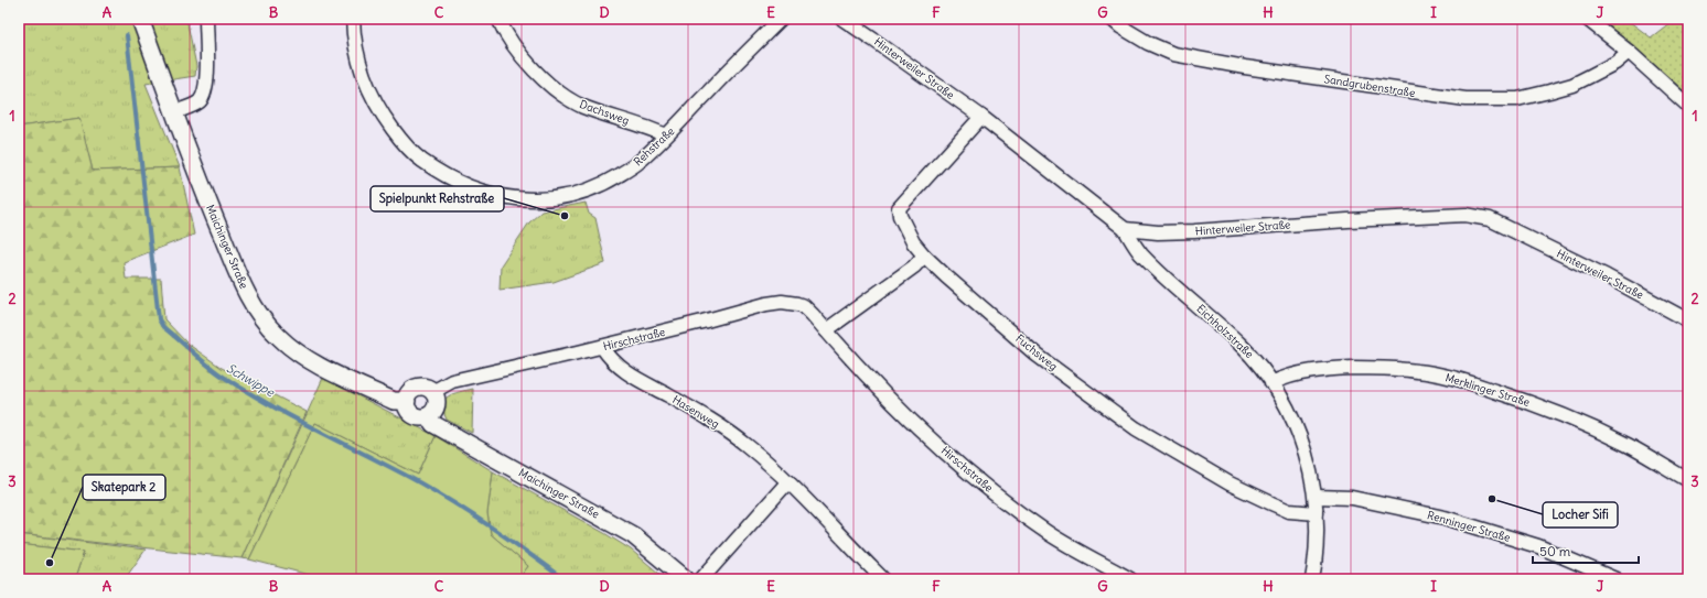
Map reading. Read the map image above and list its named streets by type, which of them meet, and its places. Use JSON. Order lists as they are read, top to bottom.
{
  "streets": {
    "street": [
      "Hinterweiler Straße",
      "Sandgrubenstraße",
      "Dachsweg",
      "Rehstraße",
      "Maichinger Straße",
      "Eichholzstraße",
      "Hirschstraße",
      "Fuchsweg",
      "Merklinger Straße",
      "Hasenweg",
      "Renninger Straße"
    ]
  },
  "crossings": [
    ["Hinterweiler Straße", "Eichholzstraße"],
    ["Hinterweiler Straße", "Fuchsweg"],
    ["Dachsweg", "Rehstraße"],
    ["Maichinger Straße", "Hirschstraße"],
    ["Eichholzstraße", "Fuchsweg"],
    ["Eichholzstraße", "Merklinger Straße"],
    ["Eichholzstraße", "Renninger Straße"],
    ["Hirschstraße", "Hasenweg"]
  ],
  "water": ["Schwippe"],
  "places": ["Spielpunkt Rehstraße", "Locher Sifi", "Skatepark 2"],
  "scale_bar": "50 m",
  "grid": {
    "columns": [
      "A",
      "B",
      "C",
      "D",
      "E",
      "F",
      "G",
      "H",
      "I",
      "J"
    ],
    "rows": ["1", "2", "3"]
  }
}
